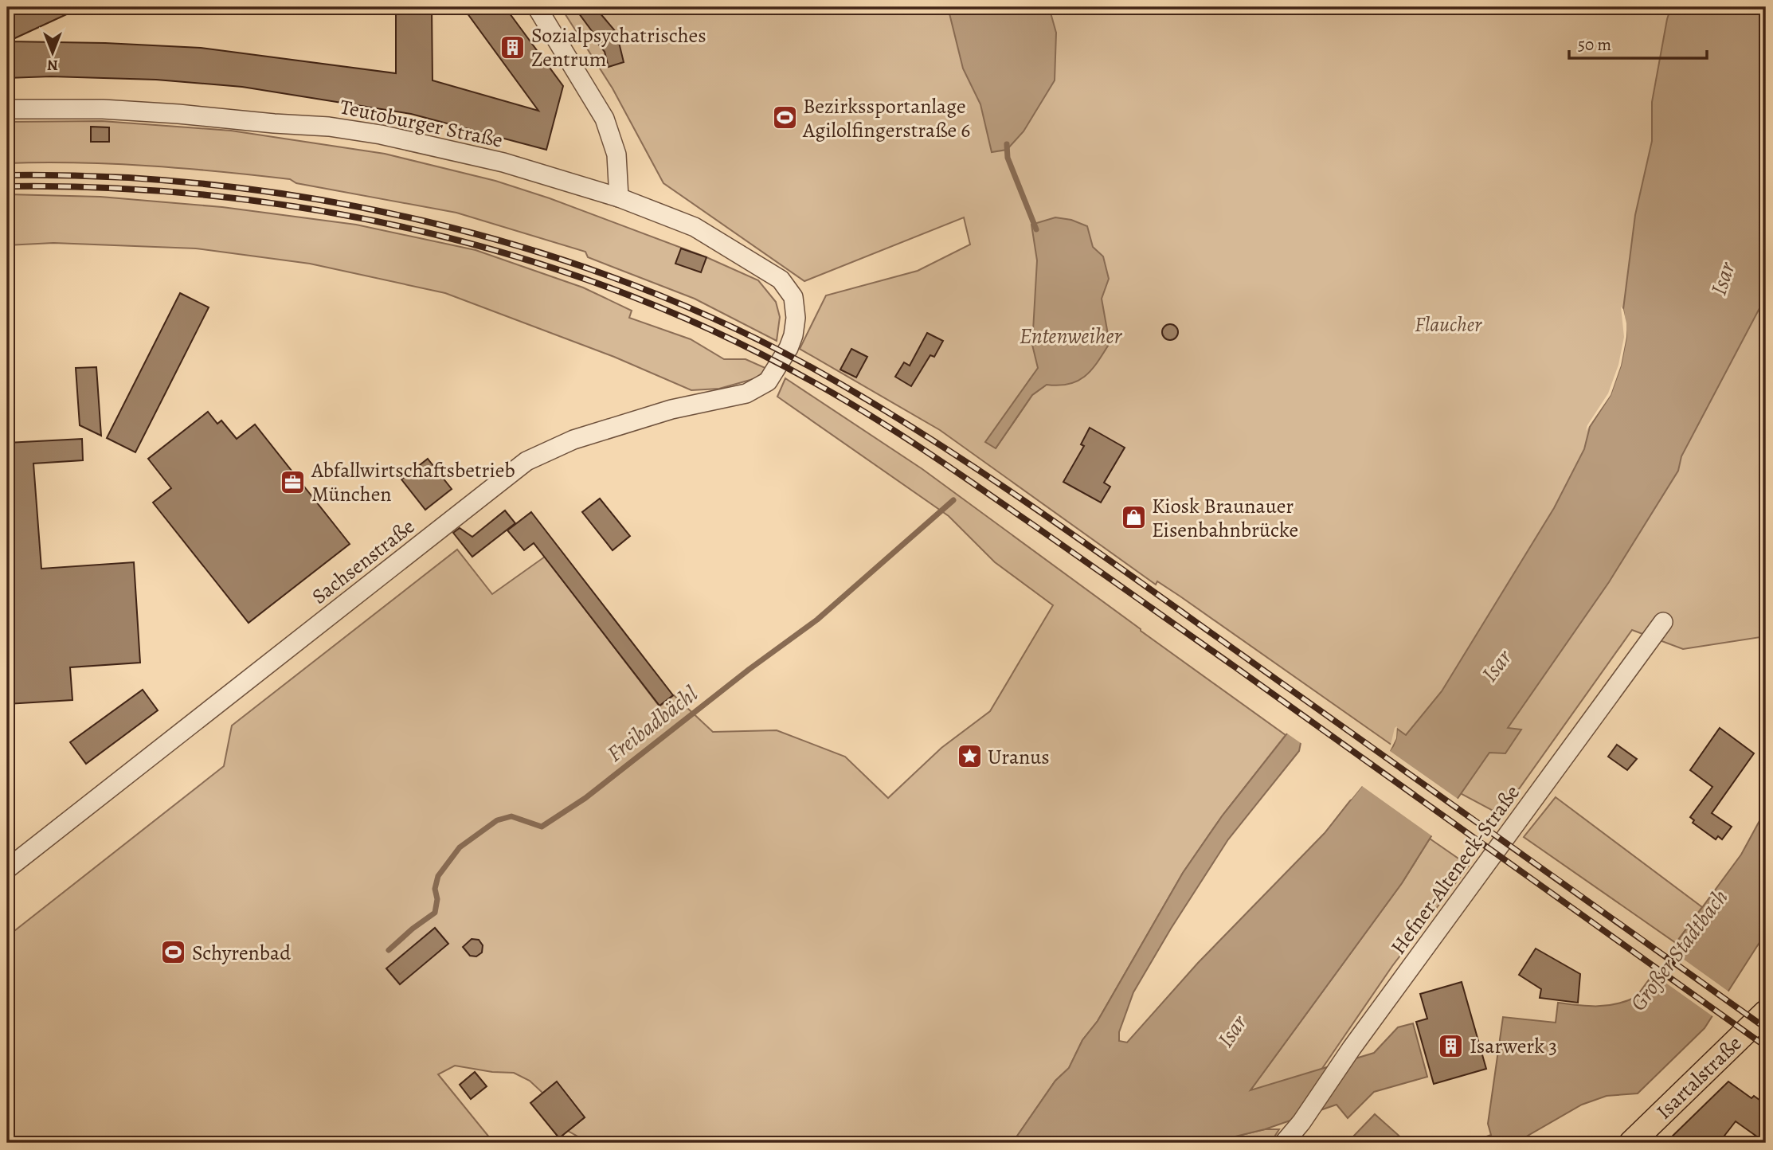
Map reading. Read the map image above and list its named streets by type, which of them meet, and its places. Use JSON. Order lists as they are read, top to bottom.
{
  "streets": {
    "main road": ["Isartalstraße"],
    "street": ["Teutoburger Straße", "Sachsenstraße", "Hefner-Alteneck-Straße"]
  },
  "crossings": [
    ["Teutoburger Straße", "Sachsenstraße"]
  ],
  "water": [
    "Isar",
    "Entenweiher",
    "Freibadbächl",
    "Großer Stadtbach"
  ],
  "parks": ["Flaucher"],
  "places": {
    "building": ["Sozialpsychatrisches Zentrum", "Isarwerk 3"],
    "sports": ["Bezirkssportanlage Agilolfingerstraße 6", "Schyrenbad"],
    "office": ["Abfallwirtschaftsbetrieb München"],
    "shop": ["Kiosk Braunauer Eisenbahnbrücke"],
    "place": ["Uranus"]
  },
  "scale_bar": "50 m",
  "north": "bottom"
}
